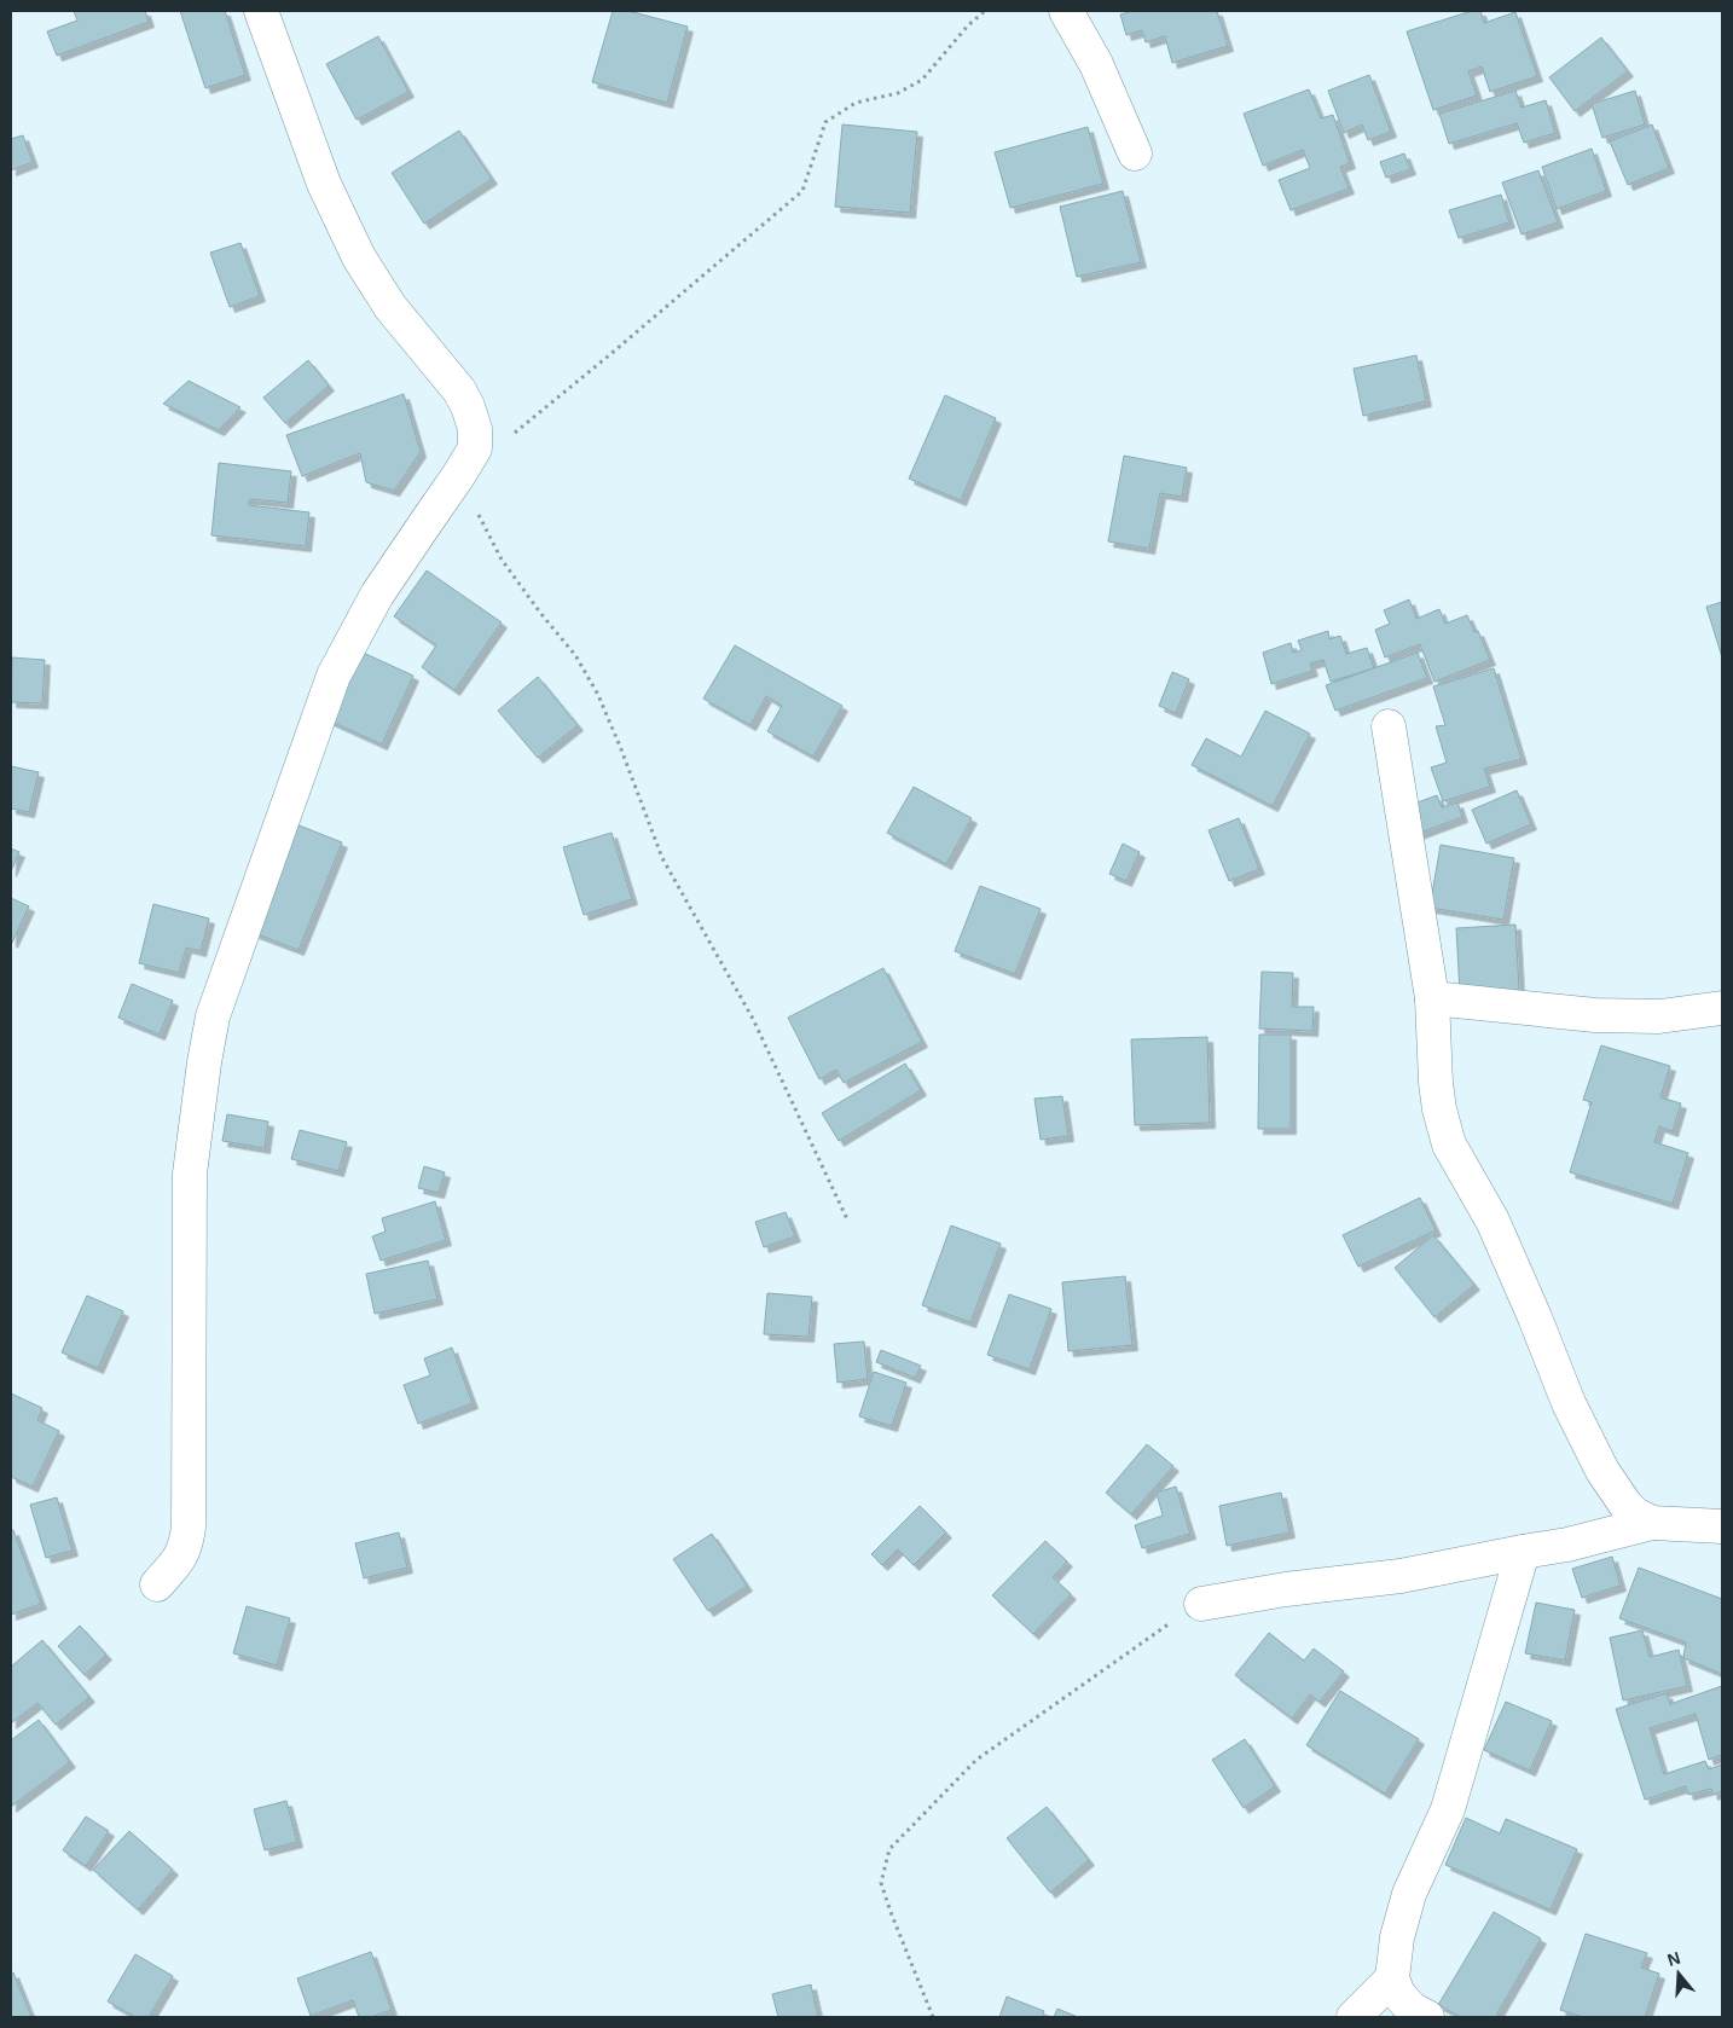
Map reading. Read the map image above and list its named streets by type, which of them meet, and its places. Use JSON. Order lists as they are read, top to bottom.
{
  "north": "top"
}
